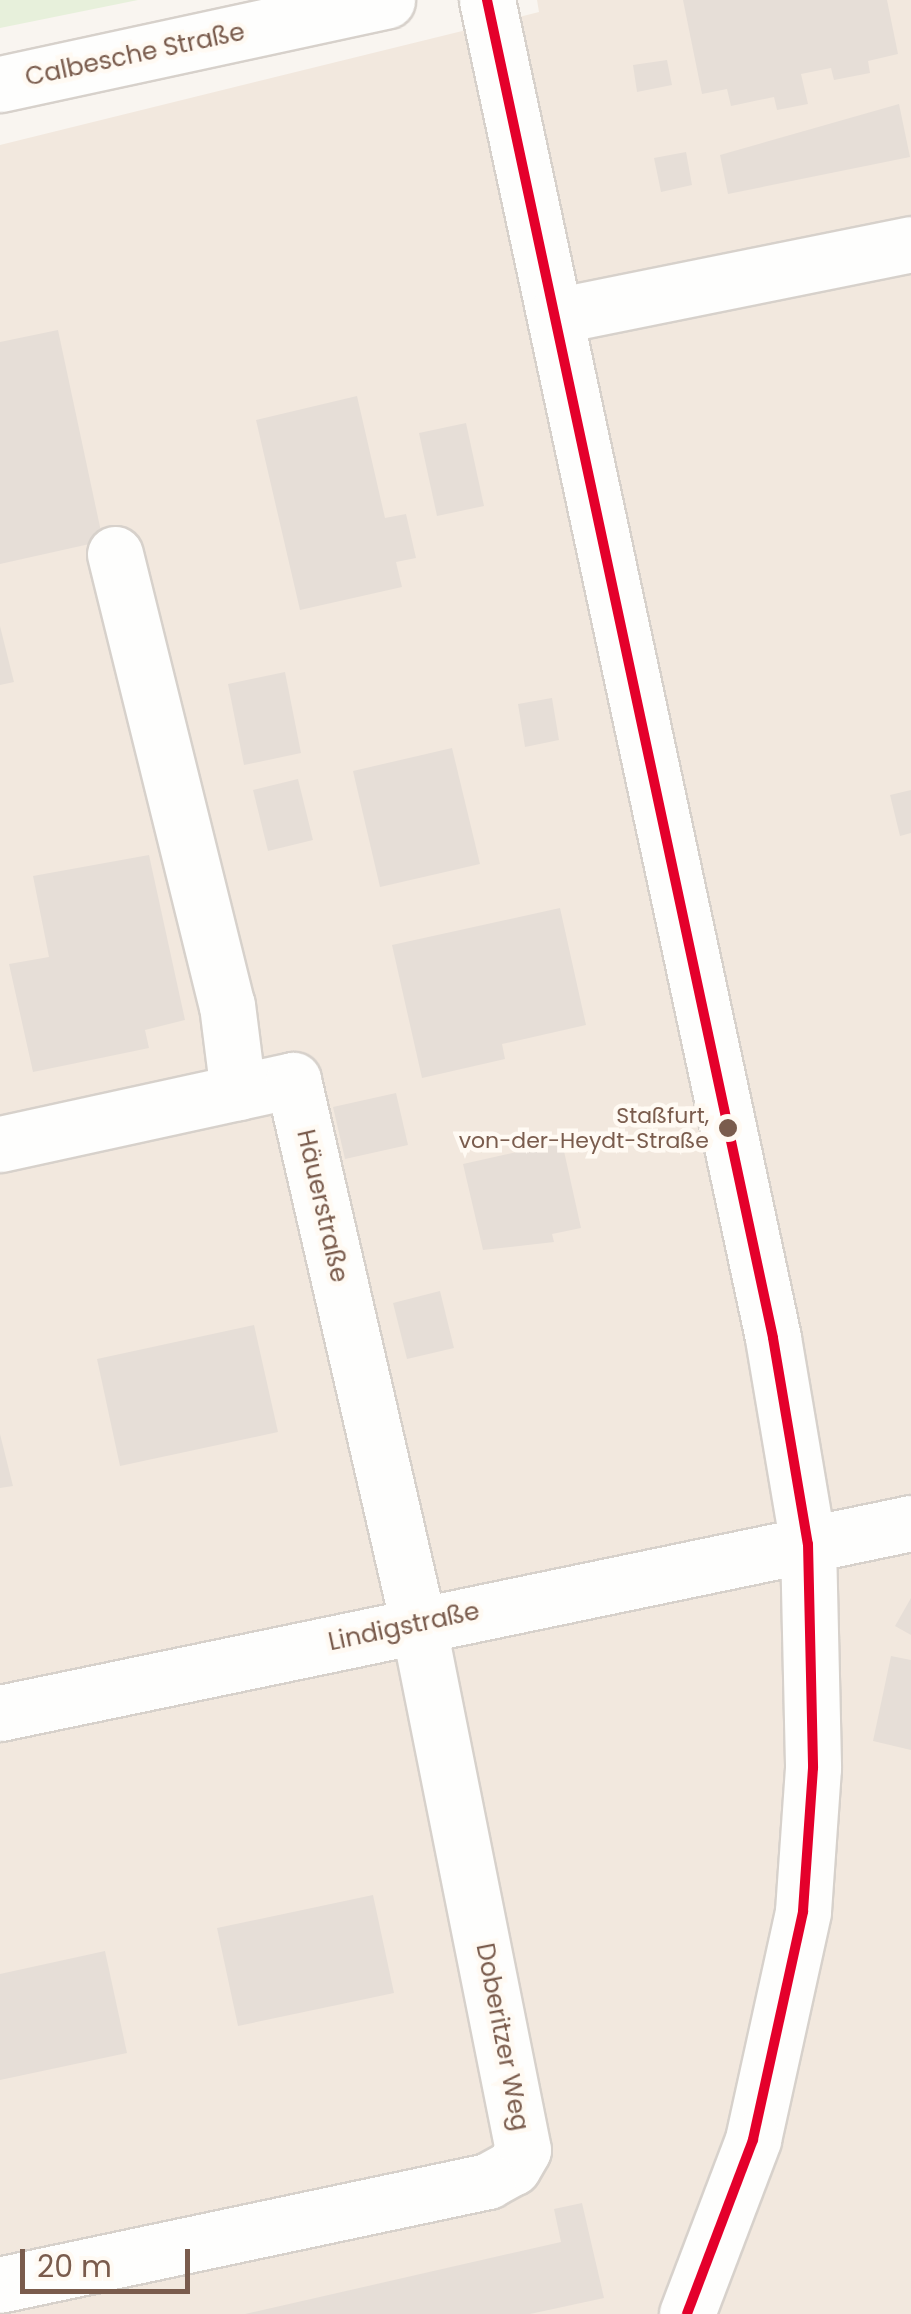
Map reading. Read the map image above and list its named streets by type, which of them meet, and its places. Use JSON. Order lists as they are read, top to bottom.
{
  "streets": {
    "street": [
      "Calbesche Straße",
      "Häuerstraße",
      "Lindigstraße",
      "Doberitzer Weg"
    ]
  },
  "crossings": [
    ["Häuerstraße", "Lindigstraße"],
    ["Häuerstraße", "Doberitzer Weg"],
    ["Lindigstraße", "Doberitzer Weg"]
  ],
  "places": ["Staßfurt, von-der-Heydt-Straße"],
  "scale_bar": "20 m"
}
